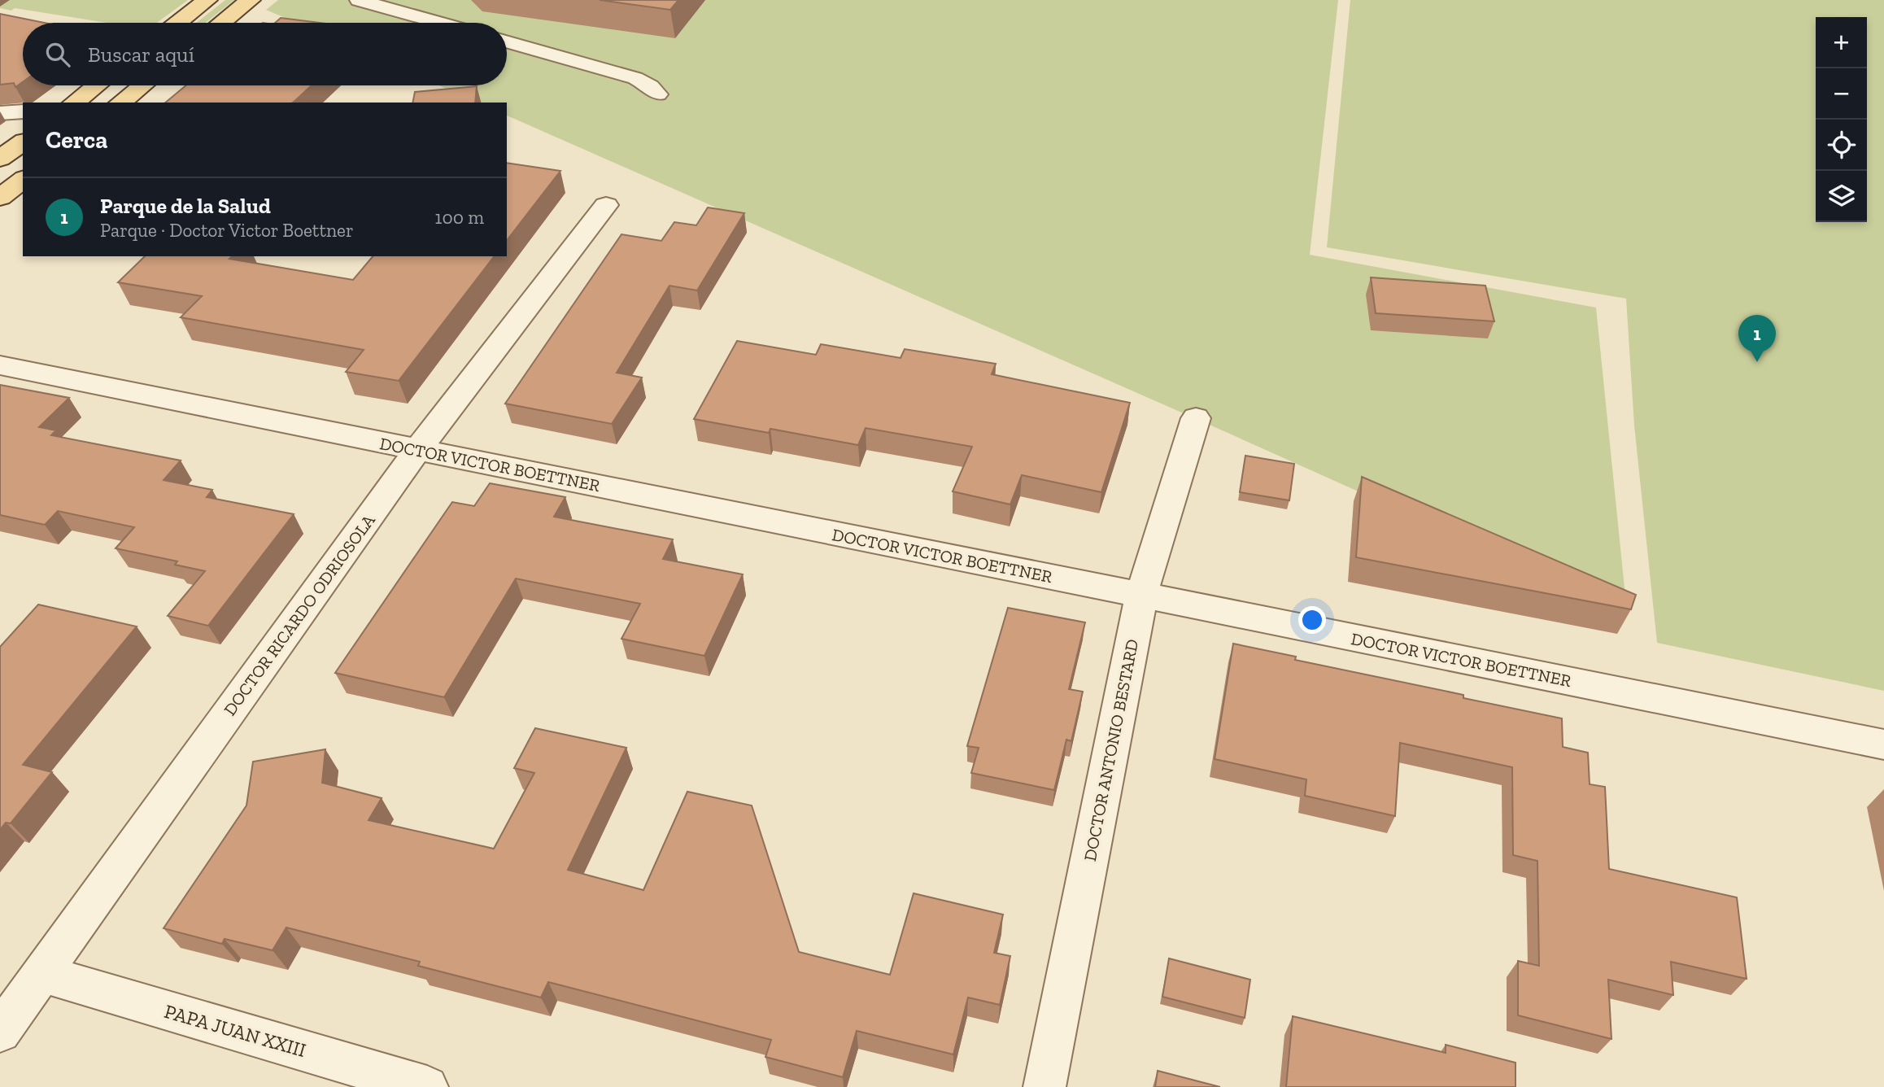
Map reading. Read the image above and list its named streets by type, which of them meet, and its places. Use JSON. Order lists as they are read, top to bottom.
{
  "streets": {
    "street": [
      "DOCTOR VICTOR BOETTNER",
      "DOCTOR RICARDO ODRIOSOLA",
      "DOCTOR ANTONIO BESTARD",
      "PAPA JUAN XXIII"
    ]
  },
  "crossings": [
    ["DOCTOR VICTOR BOETTNER", "DOCTOR RICARDO ODRIOSOLA"],
    ["DOCTOR VICTOR BOETTNER", "DOCTOR ANTONIO BESTARD"],
    ["DOCTOR RICARDO ODRIOSOLA", "PAPA JUAN XXIII"]
  ],
  "page": {
    "map_buttons": ["+", "−"],
    "search": "Buscar aquí",
    "heading": "Cerca",
    "list": [
      {
        "mark": "1",
        "name": "Parque de la Salud",
        "note": "Parque · Doctor Victor Boettner",
        "value": "100 m"
      }
    ],
    "pins": "1"
  }
}
